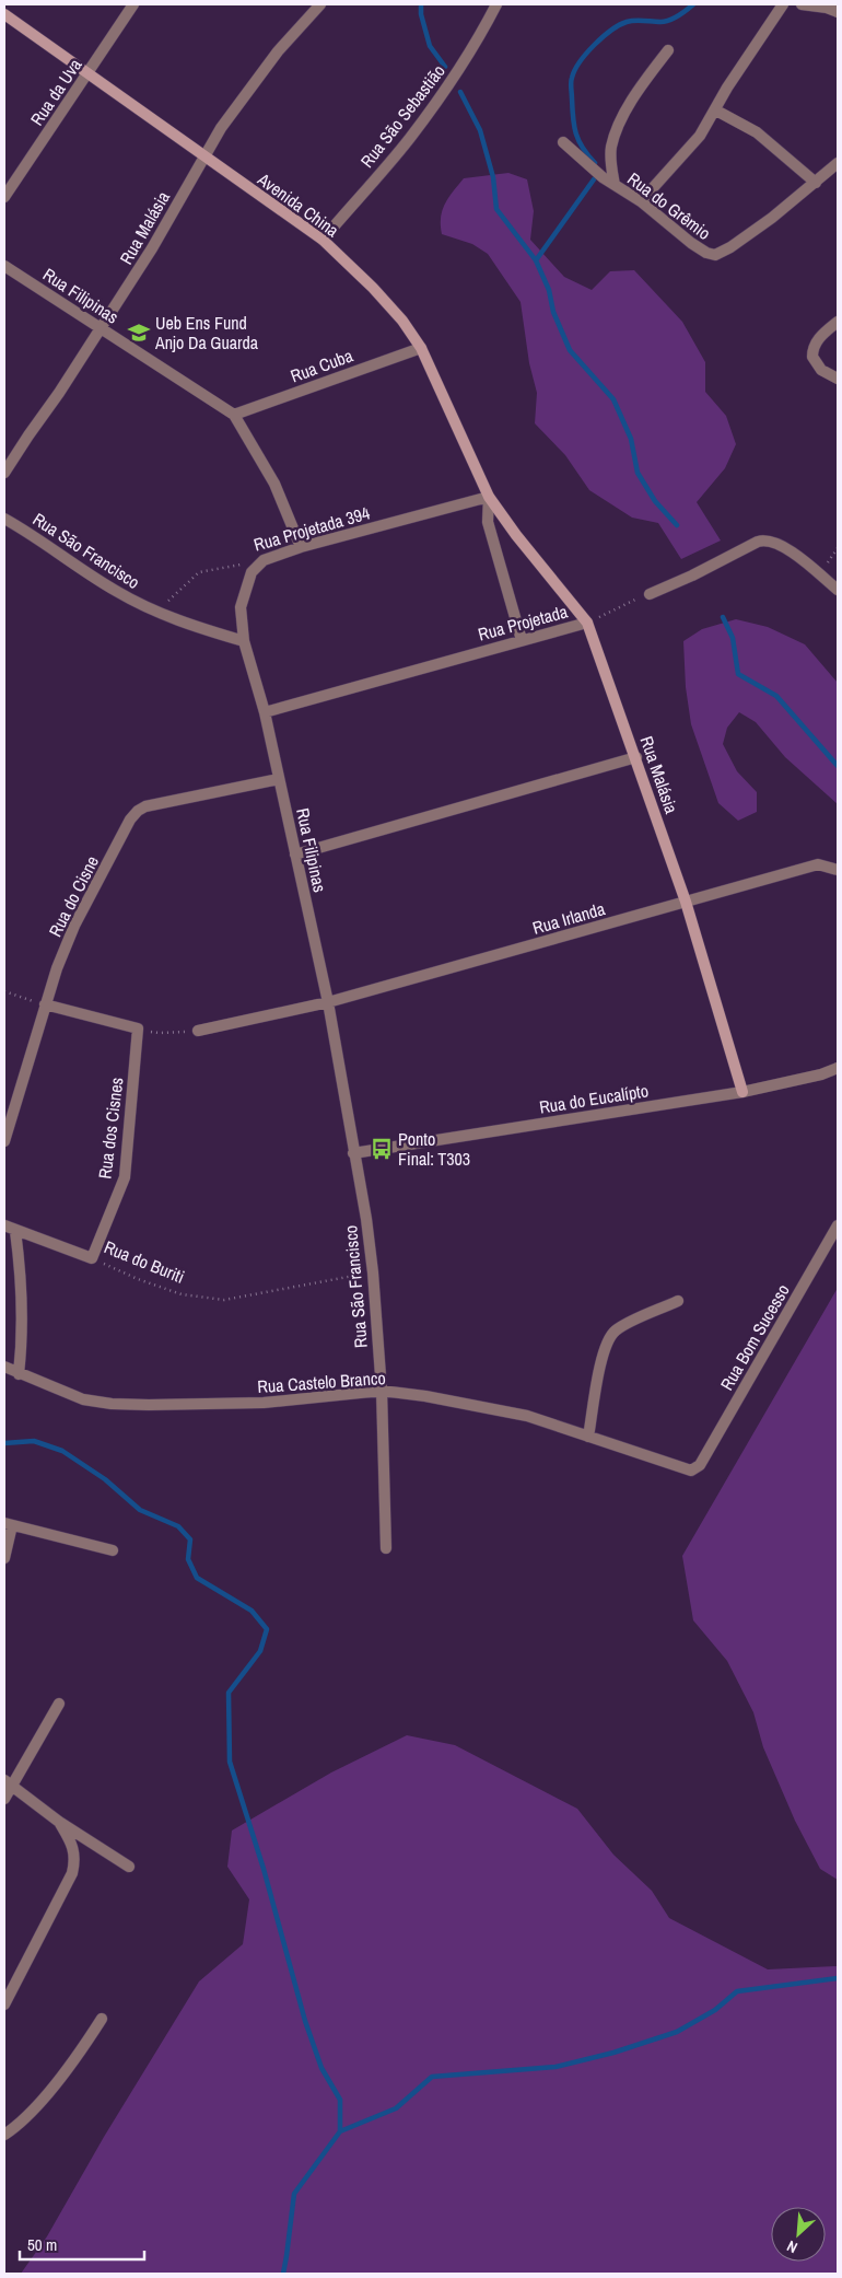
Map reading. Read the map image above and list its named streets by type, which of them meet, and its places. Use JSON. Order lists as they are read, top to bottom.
{
  "streets": {
    "street": [
      "Rua da Uva",
      "Rua São Sebastião",
      "Avenida China",
      "Rua do Grêmio",
      "Rua Malásia",
      "Rua Filipinas",
      "Rua Cuba",
      "Rua Projetada 394",
      "Rua São Francisco",
      "Rua Projetada",
      "Rua do Cisne",
      "Rua Irlanda",
      "Rua do Eucalípto",
      "Rua dos Cisnes",
      "Rua do Buriti",
      "Rua Bom Sucesso",
      "Rua Castelo Branco"
    ]
  },
  "crossings": [
    ["Rua da Uva", "Avenida China"],
    ["Rua São Sebastião", "Avenida China"],
    ["Avenida China", "Rua Malásia"],
    ["Avenida China", "Rua Cuba"],
    ["Avenida China", "Rua Projetada 394"],
    ["Rua Malásia", "Rua Filipinas"],
    ["Rua Malásia", "Rua Projetada 394"],
    ["Rua Malásia", "Rua Projetada"],
    ["Rua Malásia", "Rua Irlanda"],
    ["Rua Malásia", "Rua do Eucalípto"],
    ["Rua Filipinas", "Rua Cuba"],
    ["Rua Filipinas", "Rua Projetada 394"],
    ["Rua Filipinas", "Rua São Francisco"],
    ["Rua Filipinas", "Rua Projetada"],
    ["Rua Filipinas", "Rua do Cisne"],
    ["Rua Filipinas", "Rua Irlanda"],
    ["Rua Filipinas", "Rua do Eucalípto"],
    ["Rua Projetada 394", "Rua São Francisco"],
    ["Rua São Francisco", "Rua do Eucalípto"],
    ["Rua São Francisco", "Rua do Buriti"],
    ["Rua São Francisco", "Rua Castelo Branco"],
    ["Rua do Cisne", "Rua dos Cisnes"],
    ["Rua dos Cisnes", "Rua do Buriti"],
    ["Rua Bom Sucesso", "Rua Castelo Branco"]
  ],
  "places": {
    "school or university": ["Ueb Ens Fund Anjo Da Guarda"],
    "bus stop": ["Ponto Final: T303"]
  },
  "scale_bar": "50 m",
  "north": "bottom left"
}
